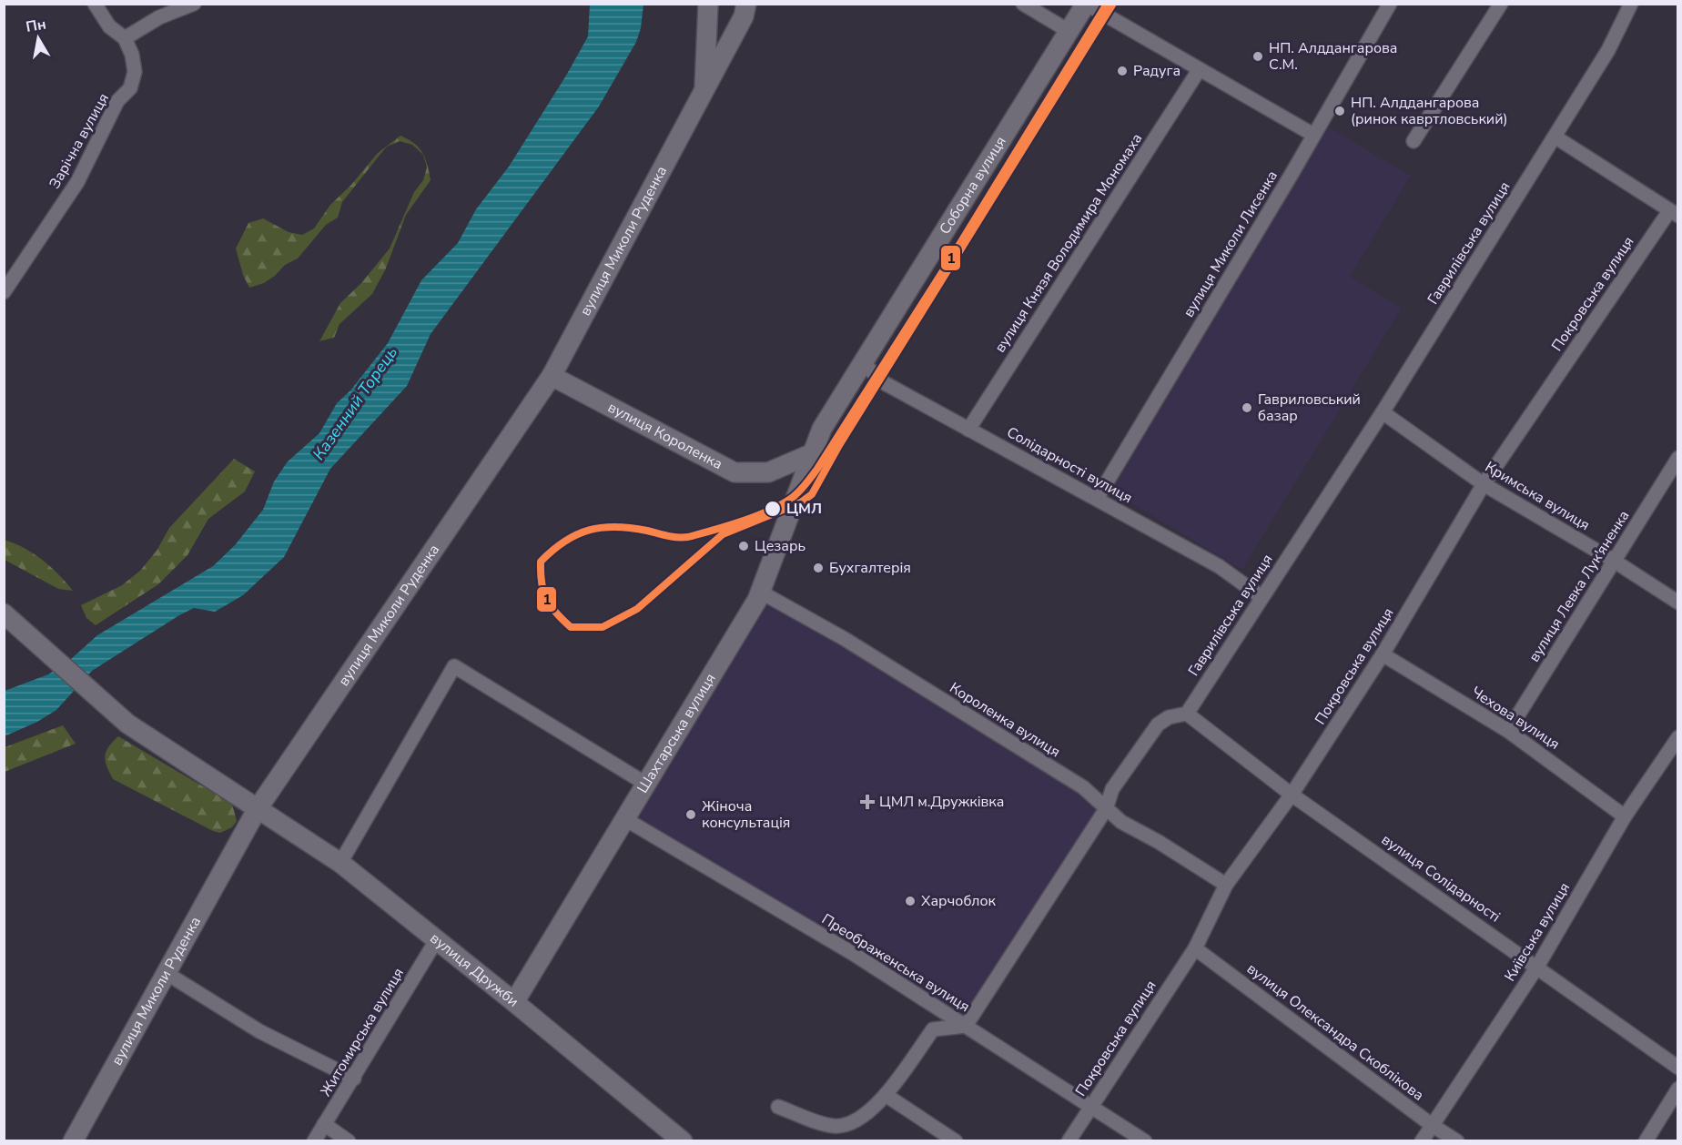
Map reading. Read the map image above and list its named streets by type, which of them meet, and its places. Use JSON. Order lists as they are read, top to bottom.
{
  "streets": {
    "street": [
      "Зарічна вулиця",
      "Соборна вулиця",
      "вулиця Миколи Руденка",
      "вулиця Князя Володимира Мономаха",
      "Гаврилівська вулиця",
      "вулиця Миколи Лисенка",
      "Покровська вулиця",
      "вулиця Короленка",
      "Солідарності вулиця",
      "Кримська вулиця",
      "вулиця Левка Лук'яненка",
      "Чехова вулиця",
      "Короленка вулиця",
      "Шахтарська вулиця",
      "вулиця Солідарності",
      "Київська вулиця",
      "Преображенська вулиця",
      "вулиця Дружби",
      "Житомирська вулиця",
      "вулиця Олександра Скоблікова"
    ]
  },
  "crossings": [
    ["Соборна вулиця", "вулиця Короленка"],
    ["Соборна вулиця", "Солідарності вулиця"],
    ["Соборна вулиця", "Шахтарська вулиця"],
    ["вулиця Миколи Руденка", "вулиця Короленка"],
    ["вулиця Миколи Руденка", "вулиця Дружби"],
    ["вулиця Князя Володимира Мономаха", "Солідарності вулиця"],
    ["Гаврилівська вулиця", "Солідарності вулиця"],
    ["Гаврилівська вулиця", "Кримська вулиця"],
    ["Гаврилівська вулиця", "вулиця Солідарності"],
    ["вулиця Миколи Лисенка", "Солідарності вулиця"],
    ["Покровська вулиця", "Кримська вулиця"],
    ["Покровська вулиця", "Чехова вулиця"],
    ["Покровська вулиця", "Короленка вулиця"],
    ["Покровська вулиця", "вулиця Солідарності"],
    ["Покровська вулиця", "Преображенська вулиця"],
    ["Покровська вулиця", "вулиця Олександра Скоблікова"],
    ["вулиця Короленка", "Шахтарська вулиця"],
    ["Кримська вулиця", "вулиця Левка Лук'яненка"],
    ["вулиця Левка Лук'яненка", "Чехова вулиця"],
    ["Чехова вулиця", "Київська вулиця"],
    ["Короленка вулиця", "Шахтарська вулиця"],
    ["Шахтарська вулиця", "Преображенська вулиця"],
    ["Шахтарська вулиця", "вулиця Дружби"],
    ["вулиця Солідарності", "Київська вулиця"],
    ["Київська вулиця", "вулиця Олександра Скоблікова"],
    ["вулиця Дружби", "Житомирська вулиця"]
  ],
  "water": ["Казенний Торець"],
  "places": {
    "other": [
      "НП. Алддангарова С.М.",
      "Радуга",
      "НП. Алддангарова (ринок кавртловський)",
      "Гавриловський базар",
      "ЦМЛ",
      "Цезарь",
      "Бухгалтерія",
      "Жіноча консультація",
      "Харчоблок"
    ],
    "health": ["ЦМЛ м.Дружківка"]
  },
  "lines": ["transit line 1"],
  "north": "top"
}
